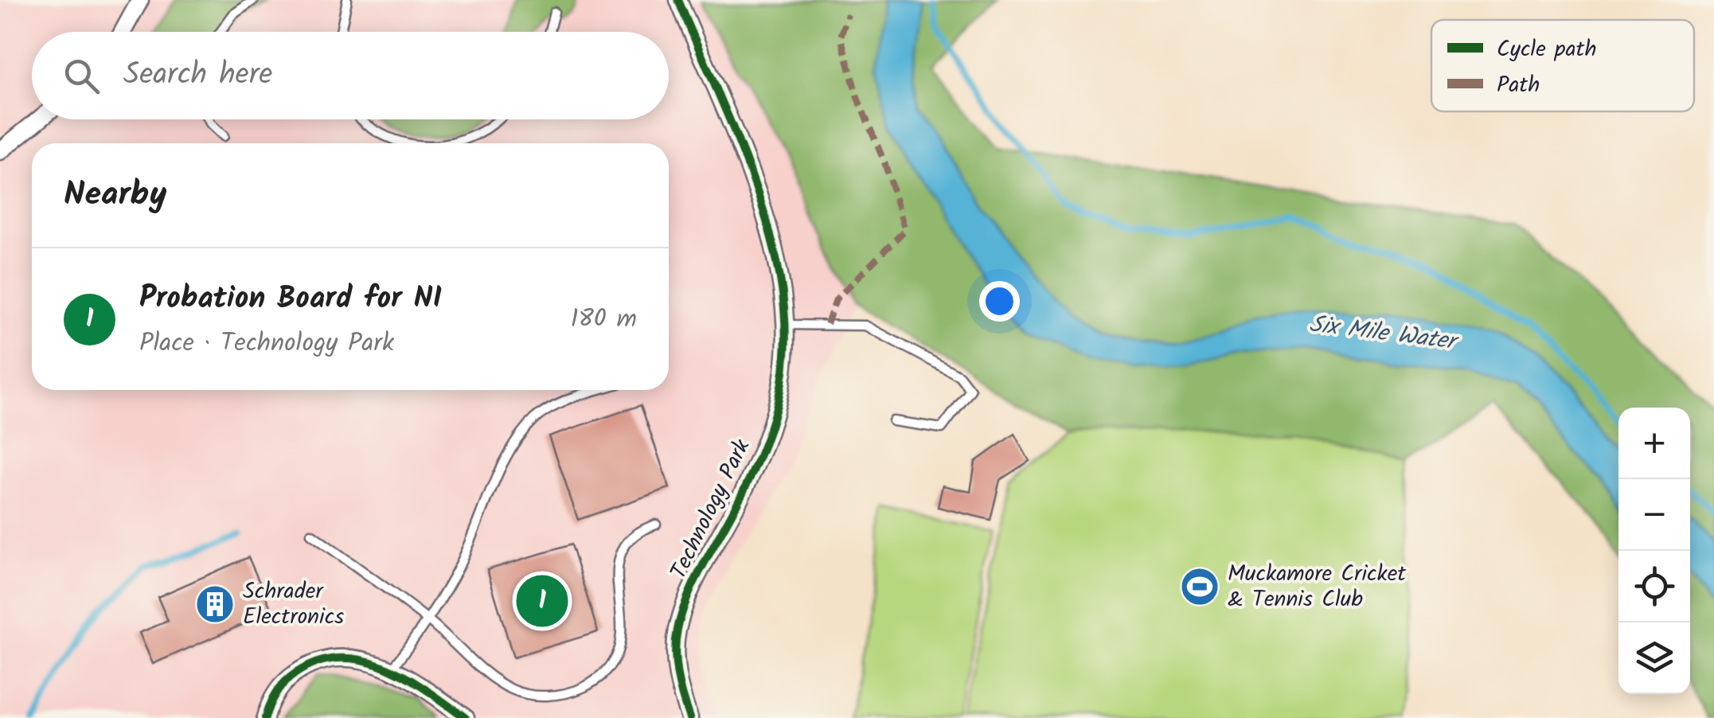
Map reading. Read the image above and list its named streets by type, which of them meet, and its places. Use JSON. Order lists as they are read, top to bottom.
{
  "streets": {
    "street": ["Technology Park"]
  },
  "water": ["Six Mile Water"],
  "places": {
    "sports": ["Muckamore Cricket & Tennis Club"],
    "building": ["Schrader Electronics"]
  },
  "legend": ["Cycle path", "Path"],
  "page": {
    "search": "Search here",
    "heading": "Nearby",
    "list": [
      {
        "mark": "1",
        "name": "Probation Board for NI",
        "note": "Place · Technology Park",
        "value": "180 m"
      }
    ],
    "map_buttons": ["+", "−"],
    "pins": "1"
  }
}
